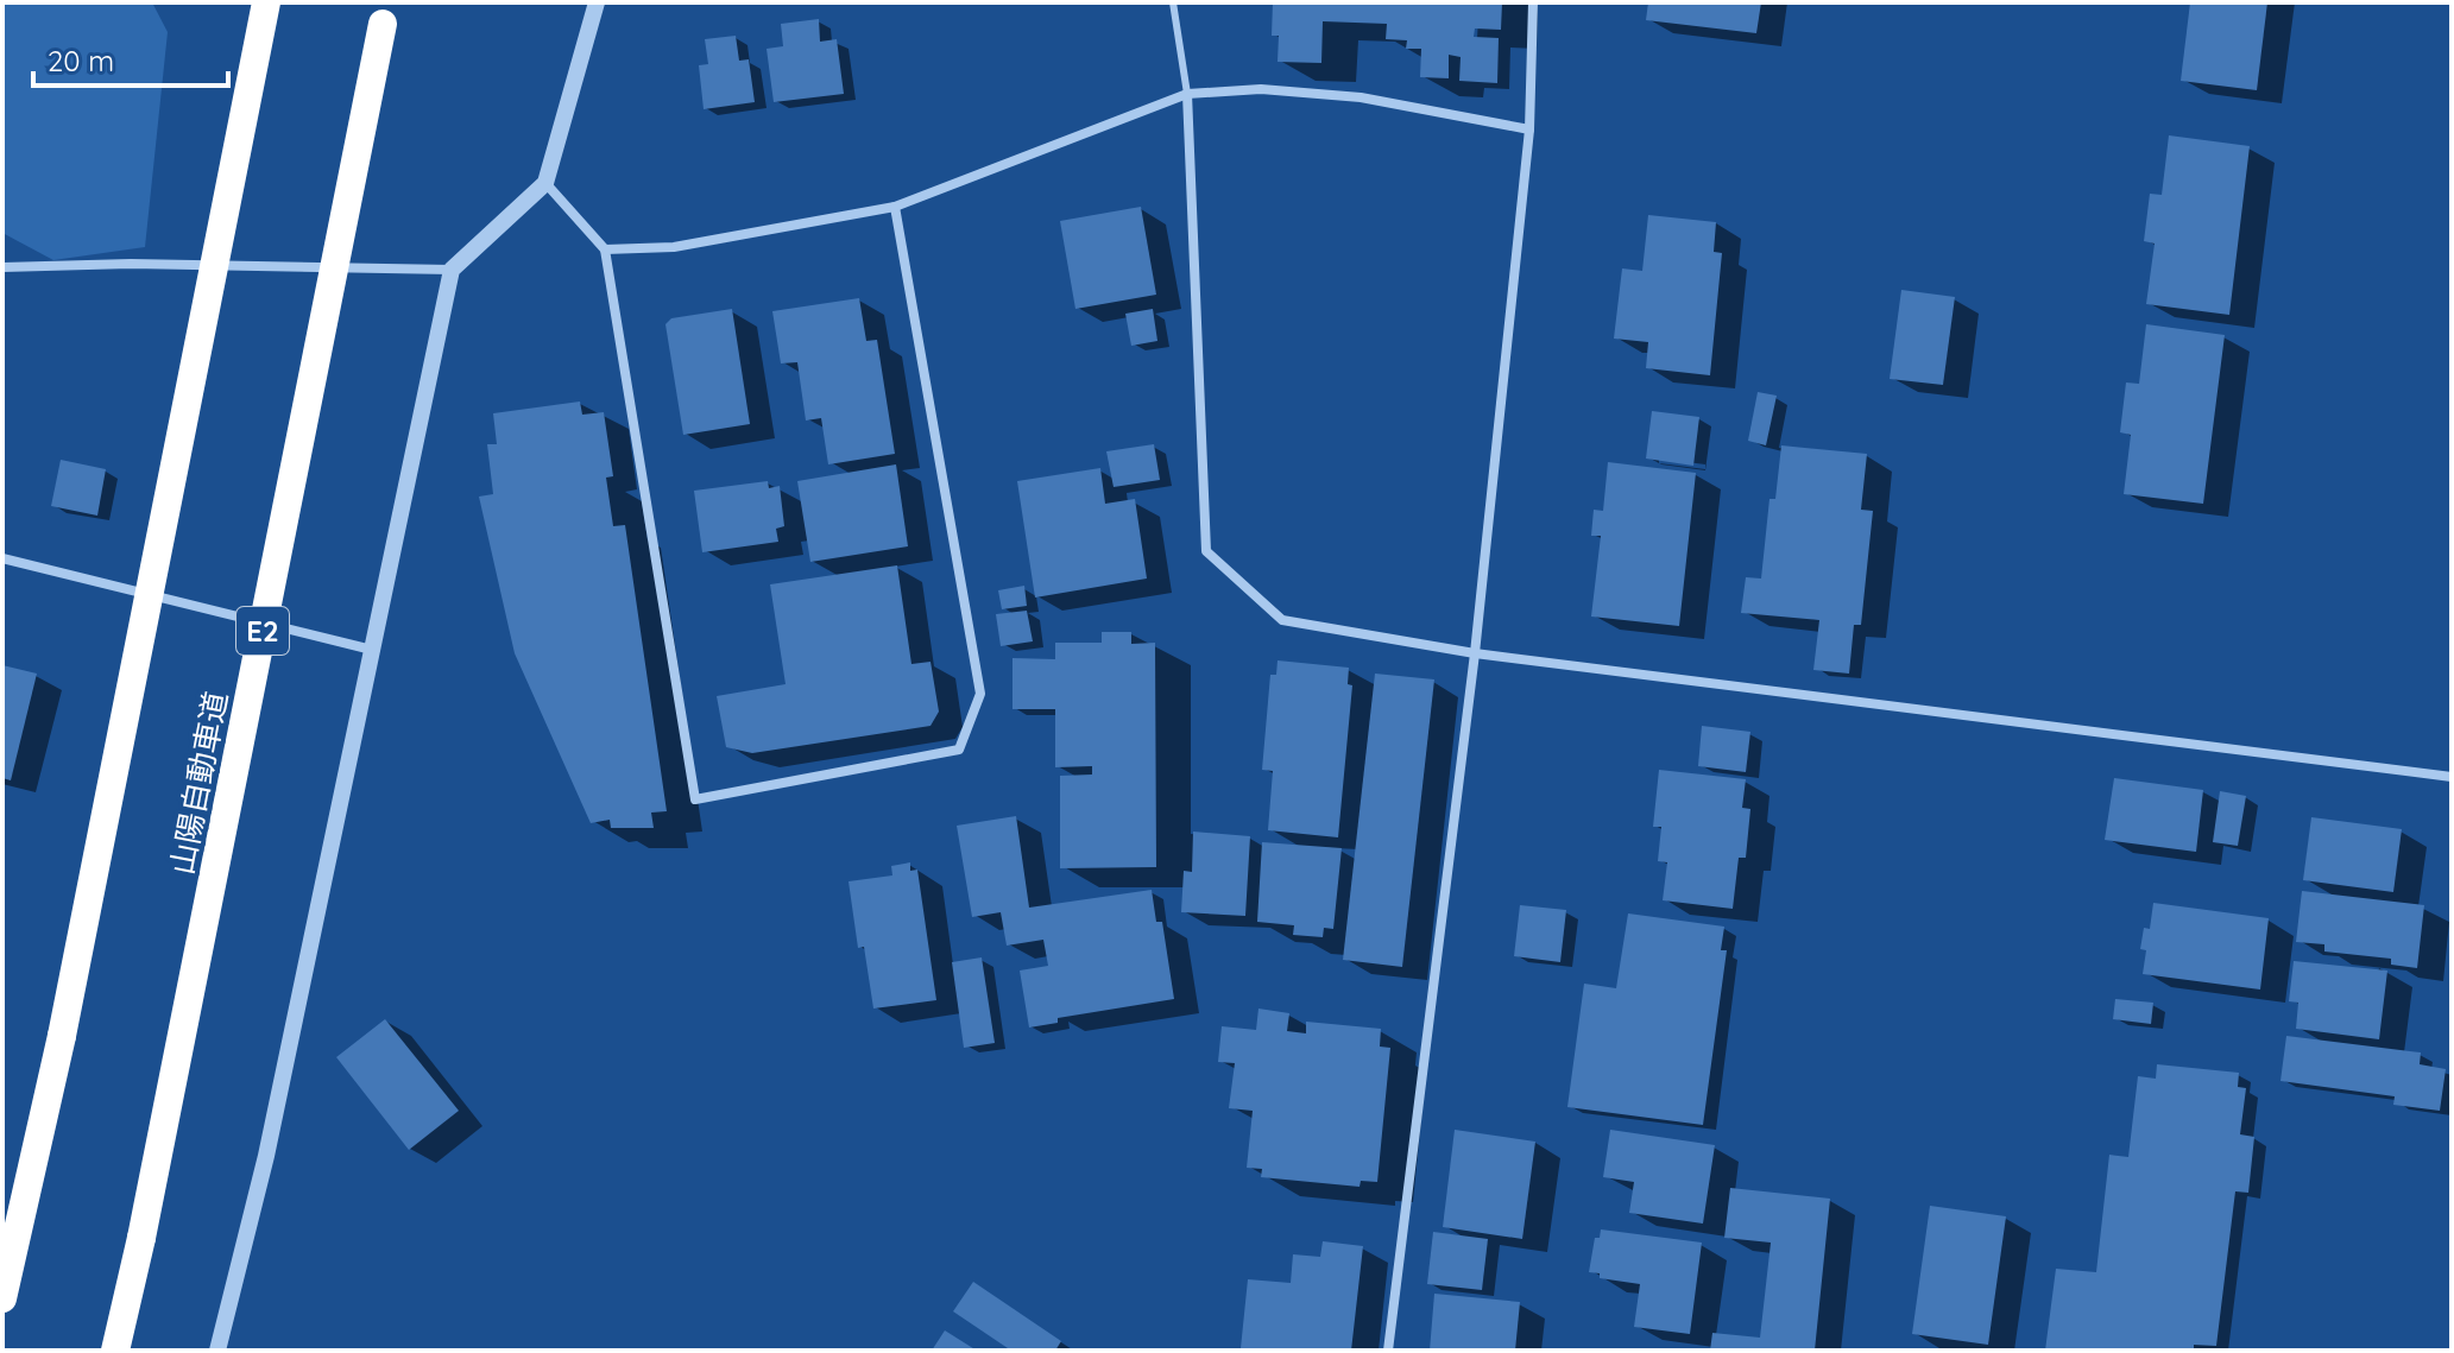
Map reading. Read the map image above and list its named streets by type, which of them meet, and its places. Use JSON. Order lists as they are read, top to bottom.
{
  "streets": {
    "highway": ["E2", "山陽自動車道"]
  },
  "scale_bar": "20 m"
}
